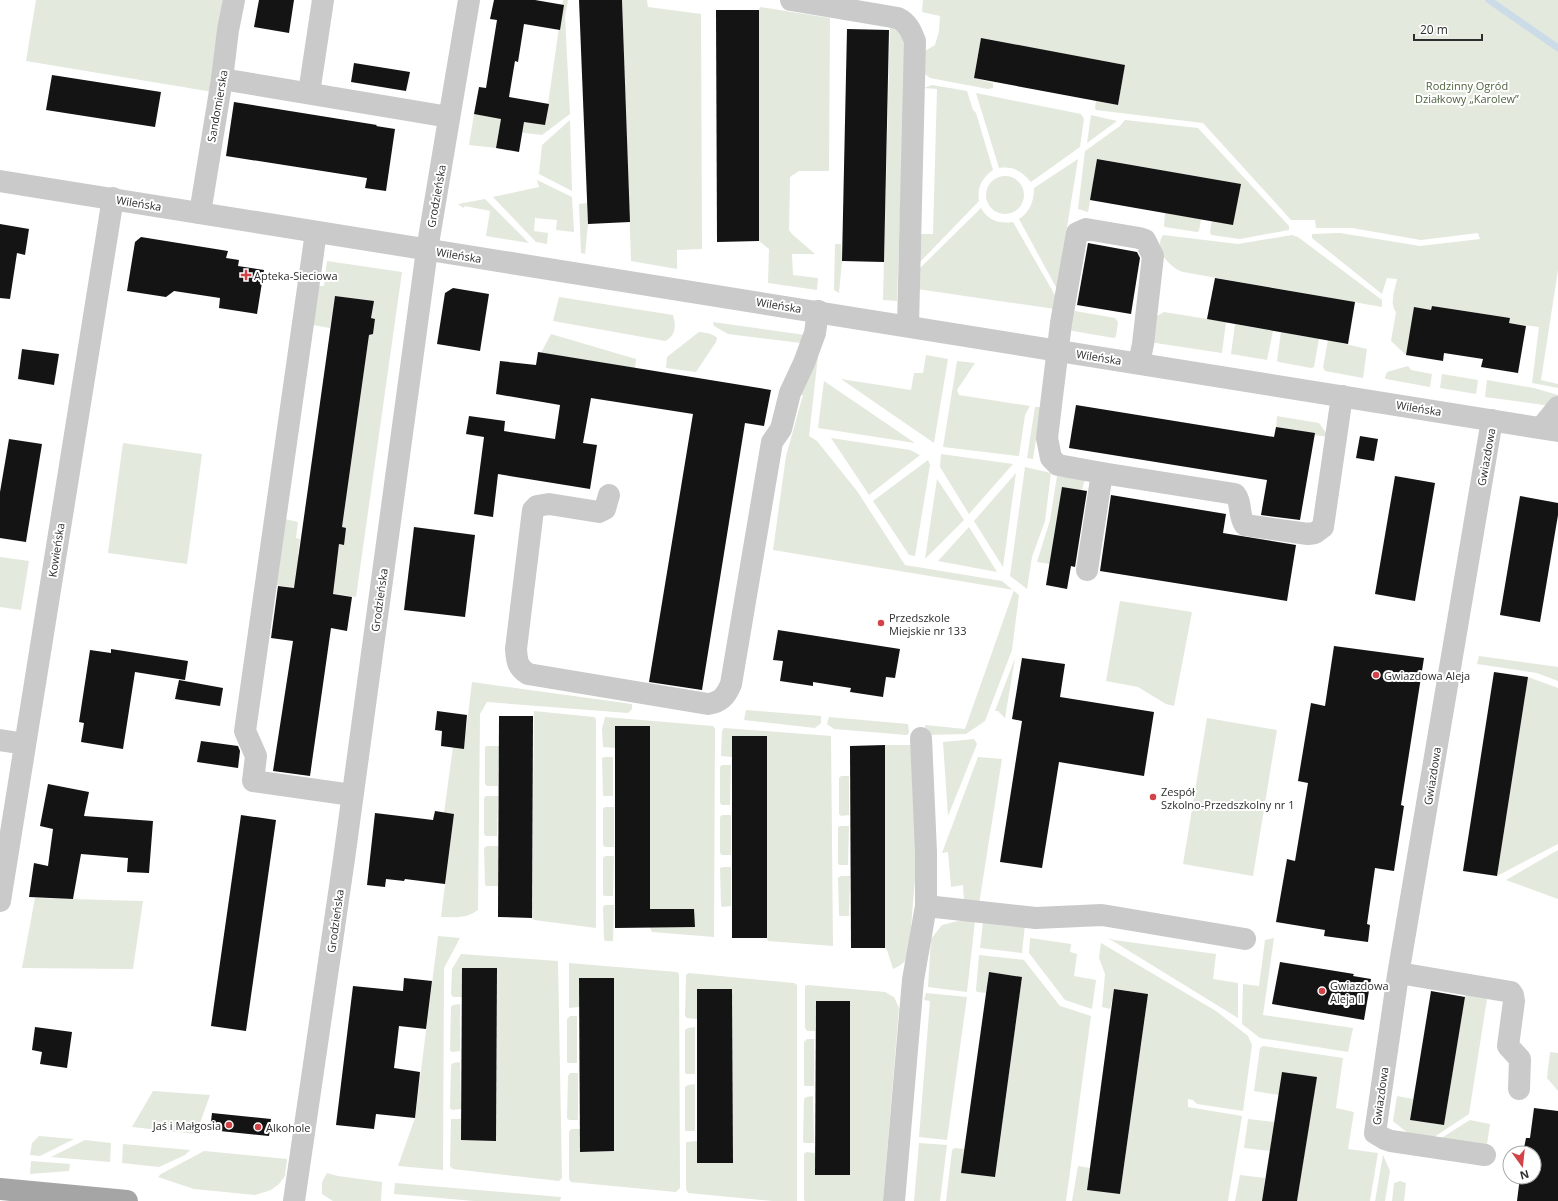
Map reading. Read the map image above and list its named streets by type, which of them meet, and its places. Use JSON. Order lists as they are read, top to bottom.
{
  "streets": {
    "street": [
      "Sandomierska",
      "Grodzieńska",
      "Wileńska",
      "Gwiazdowa",
      "Kowieńska"
    ]
  },
  "crossings": [
    ["Sandomierska", "Wileńska"],
    ["Grodzieńska", "Wileńska"],
    ["Wileńska", "Gwiazdowa"],
    ["Wileńska", "Kowieńska"]
  ],
  "parks": ["Rodzinny Ogród Działkowy „Karolew”"],
  "places": {
    "health": ["Apteka-Sieciowa"],
    "other": [
      "Przedszkole Miejskie nr 133",
      "Gwiazdowa Aleja",
      "Zespół Szkolno-Przedszkolny nr 1",
      "Gwiazdowa Aleja II",
      "Jaś i Małgosia",
      "Alkohole"
    ]
  },
  "scale_bar": "20 m",
  "north": "bottom"
}
